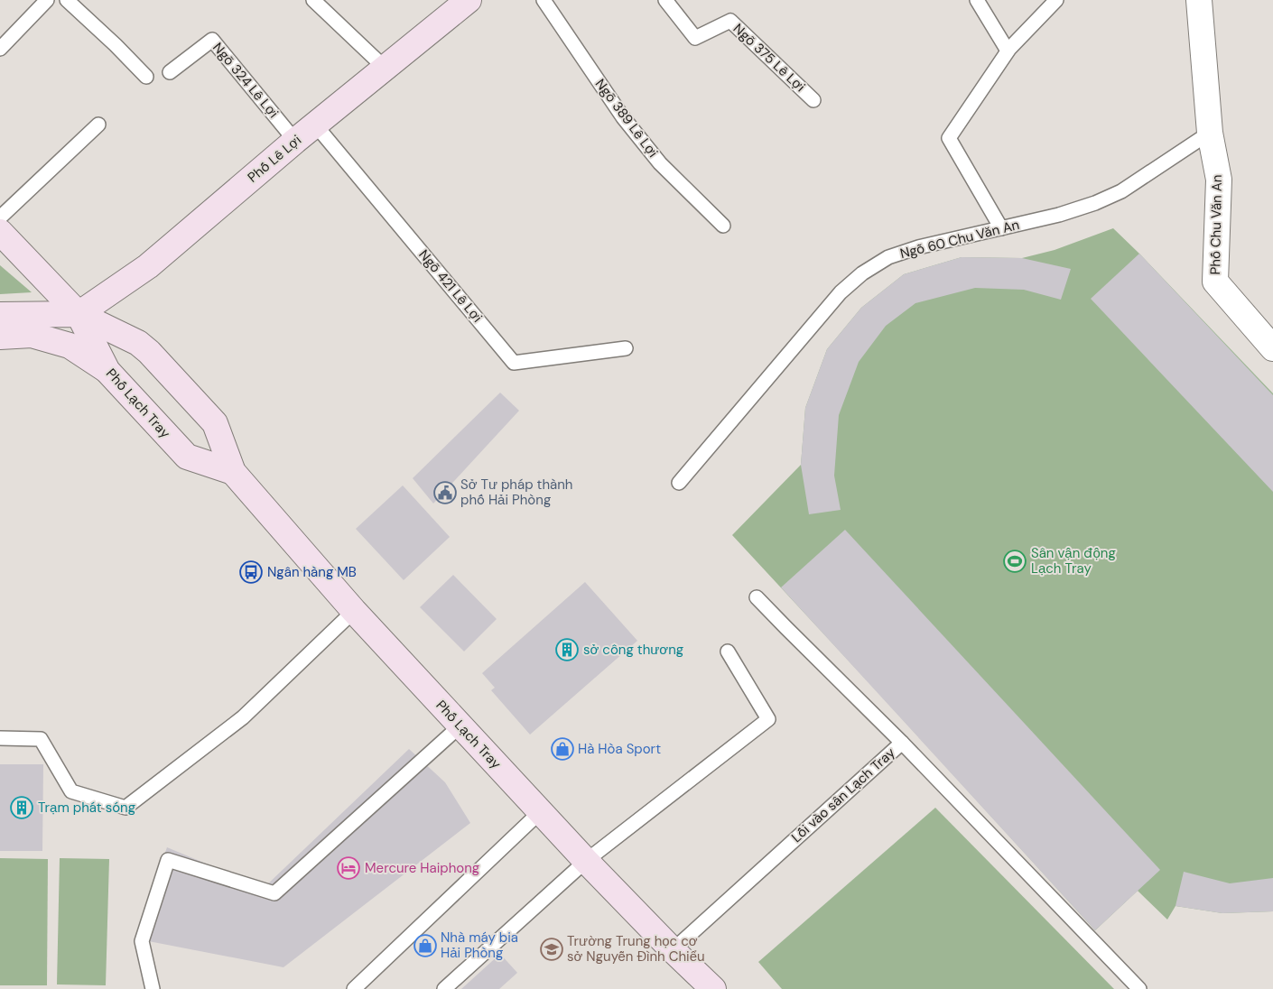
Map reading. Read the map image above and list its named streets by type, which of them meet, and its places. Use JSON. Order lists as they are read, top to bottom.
{
  "streets": {
    "main road": ["Phố Lê Lợi", "Phố Lạch Tray"],
    "street": ["Phố Chu Văn An"],
    "lane": [
      "Ngõ 375 Lê Lợi",
      "Ngõ 324 Lê Lợi",
      "Ngõ 389 Lê Lợi",
      "Ngõ 60 Chu Văn An",
      "Ngõ 421 Lê Lợi",
      "Lối vào sân Lạch Tray"
    ]
  },
  "crossings": [
    ["Ngõ 324 Lê Lợi", "Phố Lê Lợi"],
    ["Phố Lê Lợi", "Ngõ 421 Lê Lợi"],
    ["Phố Lê Lợi", "Phố Lạch Tray"],
    ["Phố Chu Văn An", "Ngõ 60 Chu Văn An"],
    ["Phố Lạch Tray", "Lối vào sân Lạch Tray"]
  ],
  "places": {
    "public building": ["Sở Tư pháp thành phố Hải Phòng"],
    "sports": ["Sân vận động Lạch Tray"],
    "bus stop": ["Ngân hàng MB"],
    "building": ["sở công thương", "Trạm phát sóng"],
    "shop": ["Hà Hòa Sport", "Nhà máy bia Hải Phòng"],
    "hotel": ["Mercure Haiphong"],
    "school or university": ["Trường Trung học cơ sở Nguyễn Đình Chiểu"]
  }
}
